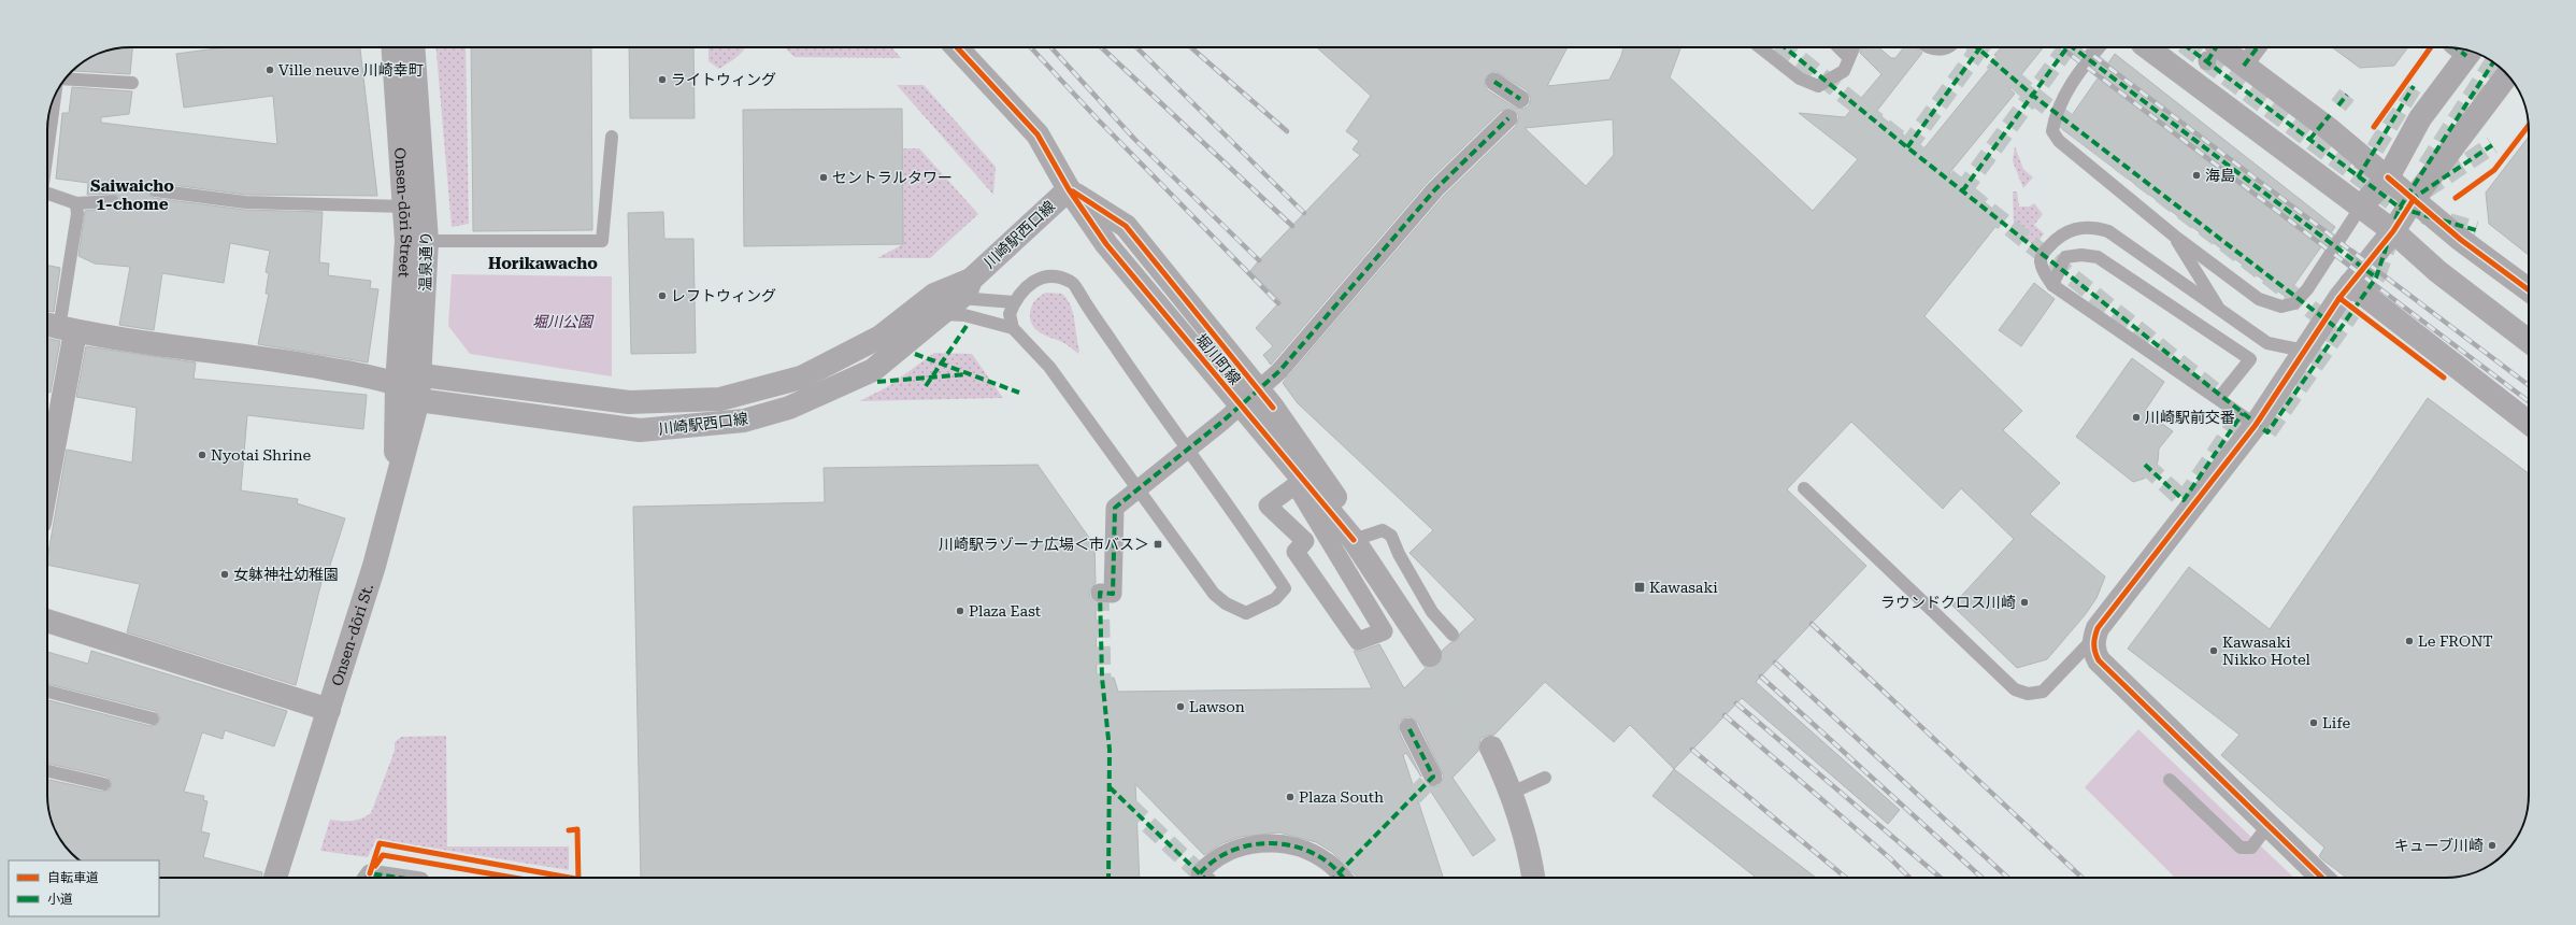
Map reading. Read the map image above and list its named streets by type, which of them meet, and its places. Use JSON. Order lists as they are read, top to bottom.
{
  "streets": {
    "street": [
      "Onsen-dōri Street",
      "川崎駅西口線",
      "温泉通り",
      "堀川町線",
      "Onsen-dōri St."
    ]
  },
  "crossings": [
    ["Onsen-dōri Street", "川崎駅西口線"],
    ["Onsen-dōri Street", "温泉通り"],
    ["Onsen-dōri Street", "Onsen-dōri St."],
    ["川崎駅西口線", "堀川町線"],
    ["川崎駅西口線", "Onsen-dōri St."]
  ],
  "districts": ["Saiwaicho 1-chome", "Horikawacho"],
  "parks": ["堀川公園"],
  "places": {
    "other": [
      "Ville neuve 川崎幸町",
      "ライトウィング",
      "海島",
      "セントラルタワー",
      "レフトウィング",
      "川崎駅前交番",
      "Nyotai Shrine",
      "女躰神社幼稚園",
      "ラウンドクロス川崎",
      "Plaza East",
      "Le FRONT",
      "Kawasaki Nikko Hotel",
      "Lawson",
      "Life",
      "Plaza South",
      "キューブ川崎"
    ],
    "transit": ["川崎駅ラゾーナ広場＜市バス＞", "Kawasaki"]
  },
  "legend": ["自転車道", "小道"]
}
